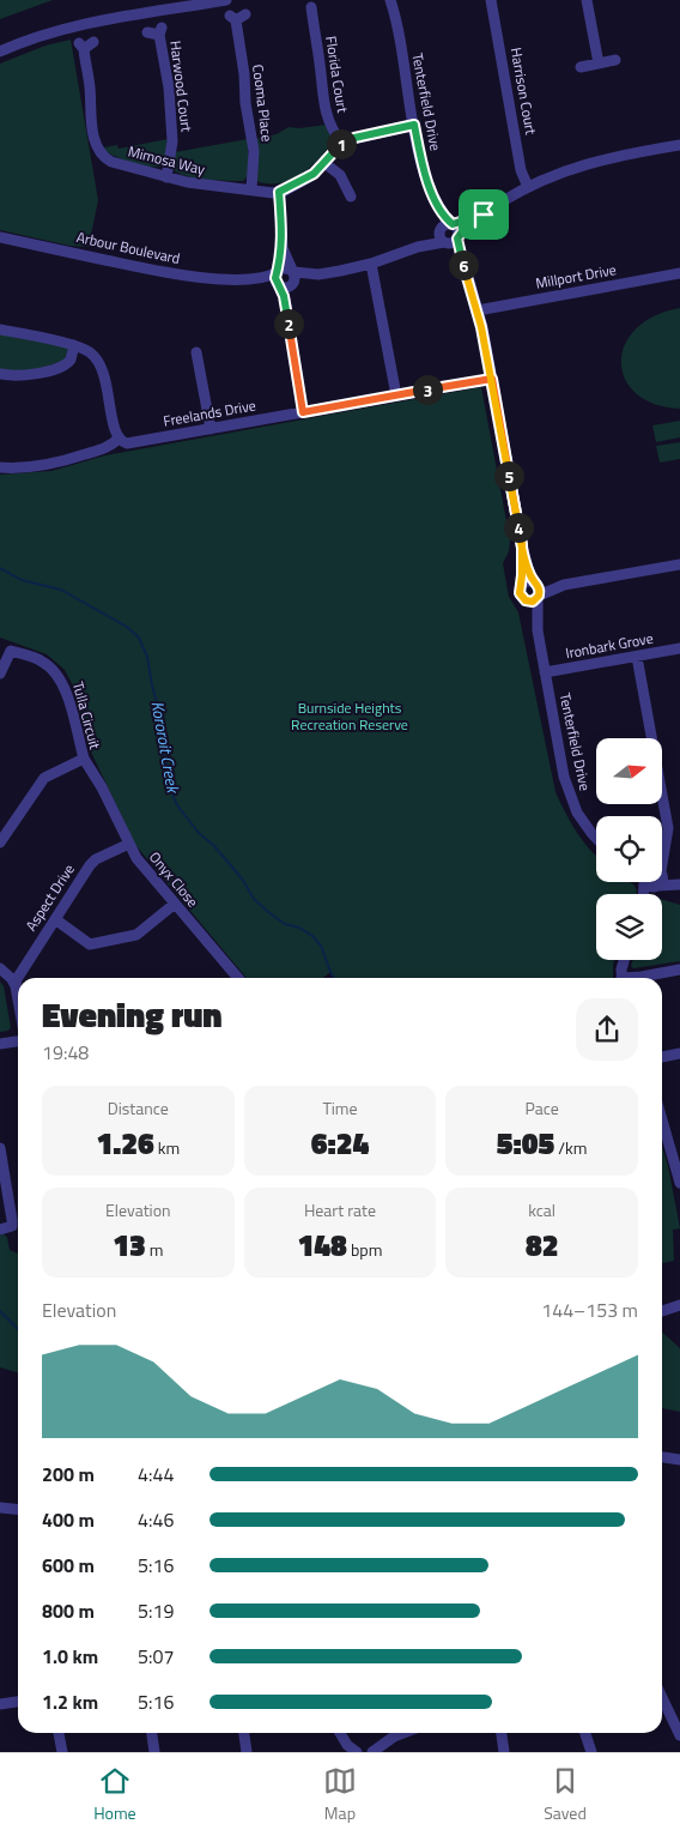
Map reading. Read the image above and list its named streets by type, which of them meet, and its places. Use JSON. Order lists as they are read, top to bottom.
{
  "streets": {
    "street": [
      "Florida Court",
      "Harwood Court",
      "Harrison Court",
      "Tenterfield Drive",
      "Cooma Place",
      "Mimosa Way",
      "Arbour Boulevard",
      "Millport Drive",
      "Freelands Drive",
      "Ironbark Grove",
      "Tulla Circuit",
      "Onyx Close",
      "Aspect Drive"
    ]
  },
  "crossings": [
    ["Harwood Court", "Mimosa Way"],
    ["Tenterfield Drive", "Millport Drive"],
    ["Tenterfield Drive", "Freelands Drive"],
    ["Tenterfield Drive", "Ironbark Grove"],
    ["Cooma Place", "Mimosa Way"],
    ["Tulla Circuit", "Onyx Close"],
    ["Onyx Close", "Aspect Drive"]
  ],
  "water": ["Kororoit Creek"],
  "parks": ["Burnside Heights Recreation Reserve"],
  "north": "right",
  "page": {
    "pins": [
      "1",
      "6",
      "2",
      "3",
      "5",
      "4"
    ],
    "heading": ["Evening run", "19:48"],
    "stats": [
      ["Distance", "1.26 km"],
      ["Time", "6:24"],
      ["Pace", "5:05 /km"],
      ["Elevation", "13 m"],
      ["Heart rate", "148 bpm"],
      ["kcal", "82"]
    ],
    "chart": ["Elevation", "144–153 m"],
    "list": [
      {
        "name": "200 m",
        "note": "4:44"
      },
      {
        "name": "400 m",
        "note": "4:46"
      },
      {
        "name": "600 m",
        "note": "5:16"
      },
      {
        "name": "800 m",
        "note": "5:19"
      },
      {
        "name": "1.0 km",
        "note": "5:07"
      },
      {
        "name": "1.2 km",
        "note": "5:16"
      }
    ],
    "tabs": ["Home", "Map", "Saved"]
  }
}
